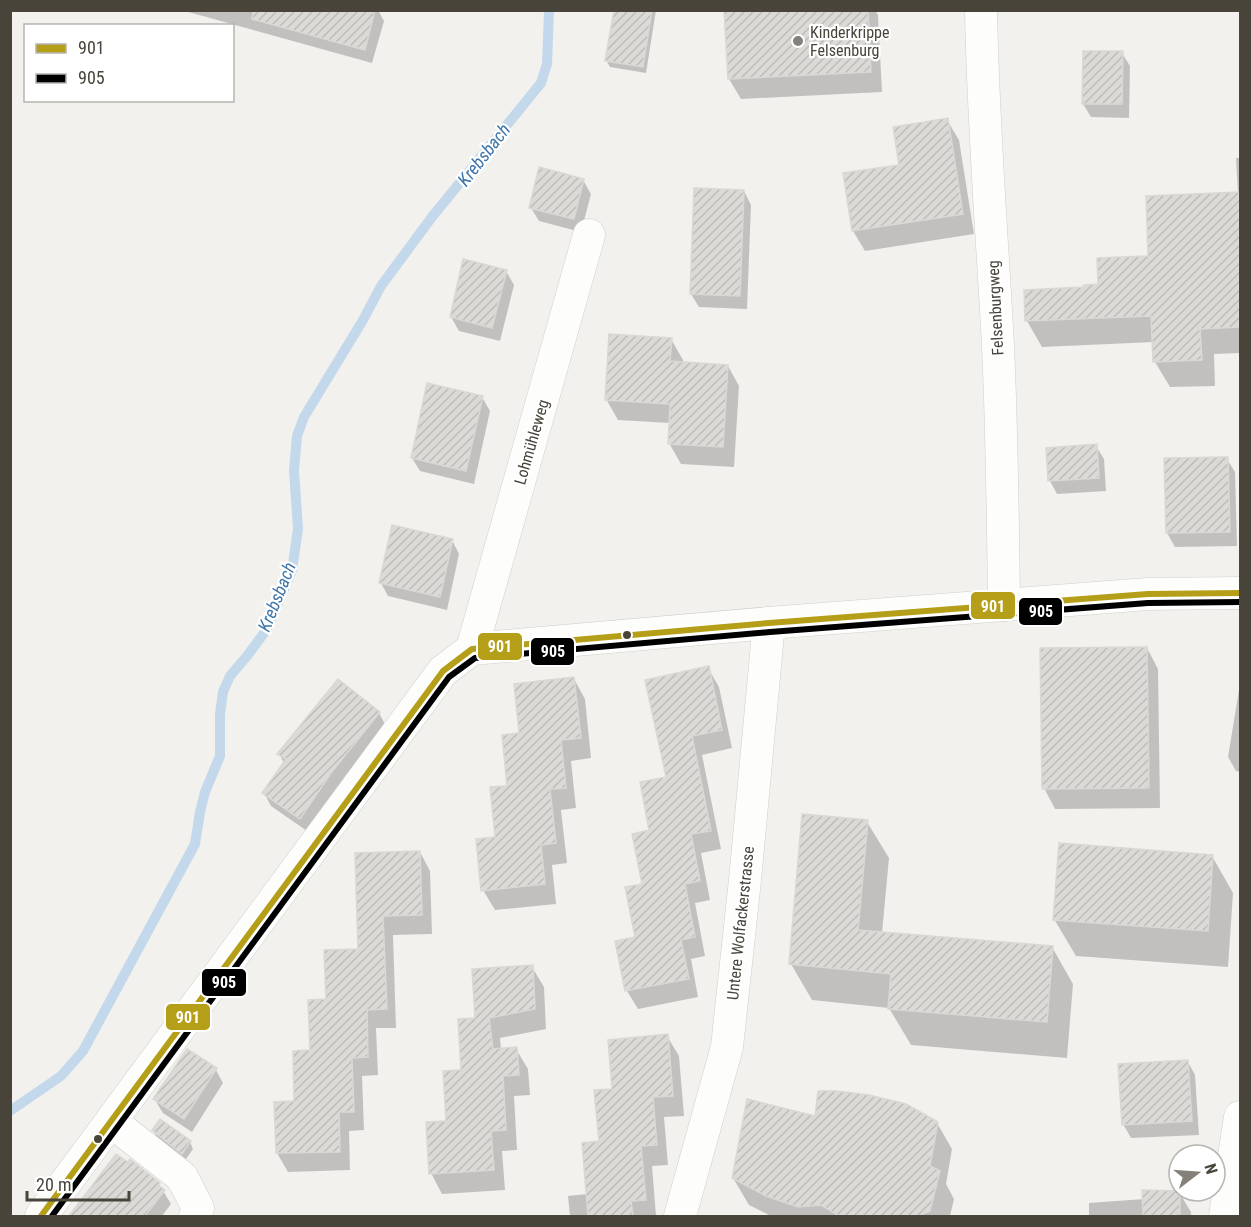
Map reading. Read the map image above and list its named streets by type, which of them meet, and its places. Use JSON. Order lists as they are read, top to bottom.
{
  "streets": {
    "street": ["Felsenburgweg", "Lohmühleweg", "Untere Wolfackerstrasse"]
  },
  "water": ["Krebsbach"],
  "places": ["Kinderkrippe Felsenburg"],
  "lines": ["transit line 901", "transit line 905"],
  "legend": ["901", "905"],
  "scale_bar": "20 m",
  "north": "right"
}
